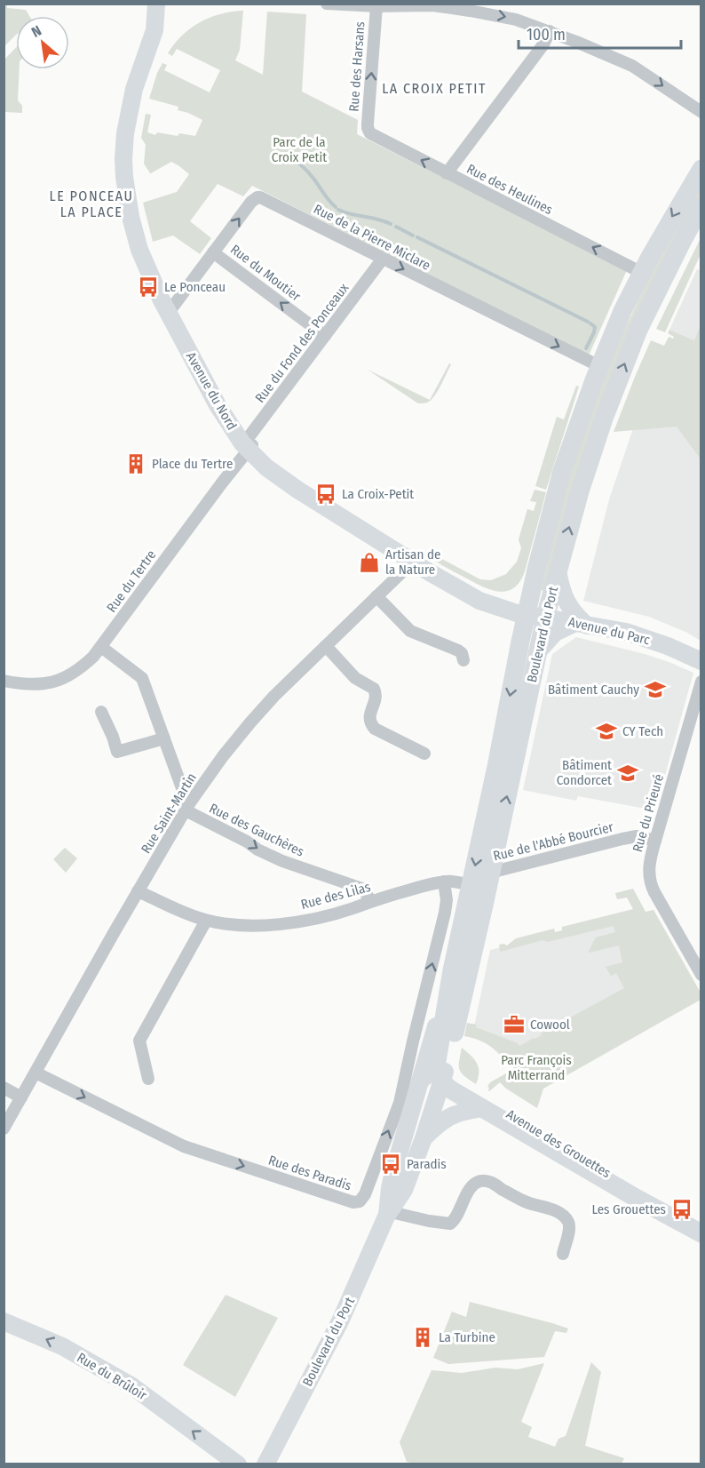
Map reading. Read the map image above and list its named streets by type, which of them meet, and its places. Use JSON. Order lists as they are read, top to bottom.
{
  "streets": {
    "main road": ["Boulevard du Port", "Avenue des Grouettes"],
    "street": [
      "Rue des Harsans",
      "Rue des Heulines",
      "Rue de la Pierre Miclare",
      "Rue du Moutier",
      "Rue du Fond des Ponceaux",
      "Avenue du Nord",
      "Rue du Tertre",
      "Avenue du Parc",
      "Rue Saint-Martin",
      "Rue du Prieuré",
      "Rue des Gauchères",
      "Rue de l'Abbé Bourcier",
      "Rue des Lilas",
      "Rue des Paradis",
      "Rue du Brûloir"
    ]
  },
  "crossings": [
    ["Rue des Harsans", "Rue des Heulines"],
    ["Rue des Heulines", "Boulevard du Port"],
    ["Rue de la Pierre Miclare", "Rue du Moutier"],
    ["Rue de la Pierre Miclare", "Rue du Fond des Ponceaux"],
    ["Rue de la Pierre Miclare", "Avenue du Nord"],
    ["Rue de la Pierre Miclare", "Boulevard du Port"],
    ["Rue du Moutier", "Rue du Fond des Ponceaux"],
    ["Rue du Fond des Ponceaux", "Avenue du Nord"],
    ["Rue du Fond des Ponceaux", "Rue du Tertre"],
    ["Avenue du Nord", "Rue du Tertre"],
    ["Avenue du Nord", "Avenue du Parc"],
    ["Avenue du Nord", "Boulevard du Port"],
    ["Avenue du Nord", "Rue Saint-Martin"],
    ["Avenue du Parc", "Boulevard du Port"],
    ["Boulevard du Port", "Rue de l'Abbé Bourcier"],
    ["Boulevard du Port", "Rue des Lilas"],
    ["Boulevard du Port", "Avenue des Grouettes"],
    ["Rue Saint-Martin", "Rue des Gauchères"],
    ["Rue Saint-Martin", "Rue des Lilas"],
    ["Rue Saint-Martin", "Rue des Paradis"],
    ["Rue du Prieuré", "Rue de l'Abbé Bourcier"],
    ["Rue des Gauchères", "Rue des Lilas"],
    ["Rue des Lilas", "Rue des Paradis"]
  ],
  "one_way": [
    "Rue des Harsans",
    "Rue des Heulines",
    "Rue de la Pierre Miclare",
    "Rue du Moutier",
    "Rue des Gauchères",
    "Rue du Brûloir"
  ],
  "districts": ["LA CROIX PETIT", "LE PONCEAU LA PLACE"],
  "parks": ["Parc de la Croix Petit", "Parc François Mitterrand"],
  "places": {
    "bus stop": [
      "Le Ponceau",
      "La Croix-Petit",
      "Paradis",
      "Les Grouettes"
    ],
    "building": ["Place du Tertre", "La Turbine"],
    "shop": ["Artisan de la Nature"],
    "school or university": ["Bâtiment Cauchy", "CY Tech", "Bâtiment Condorcet"],
    "office": ["Cowool"]
  },
  "scale_bar": "100 m",
  "north": "top left"
}
